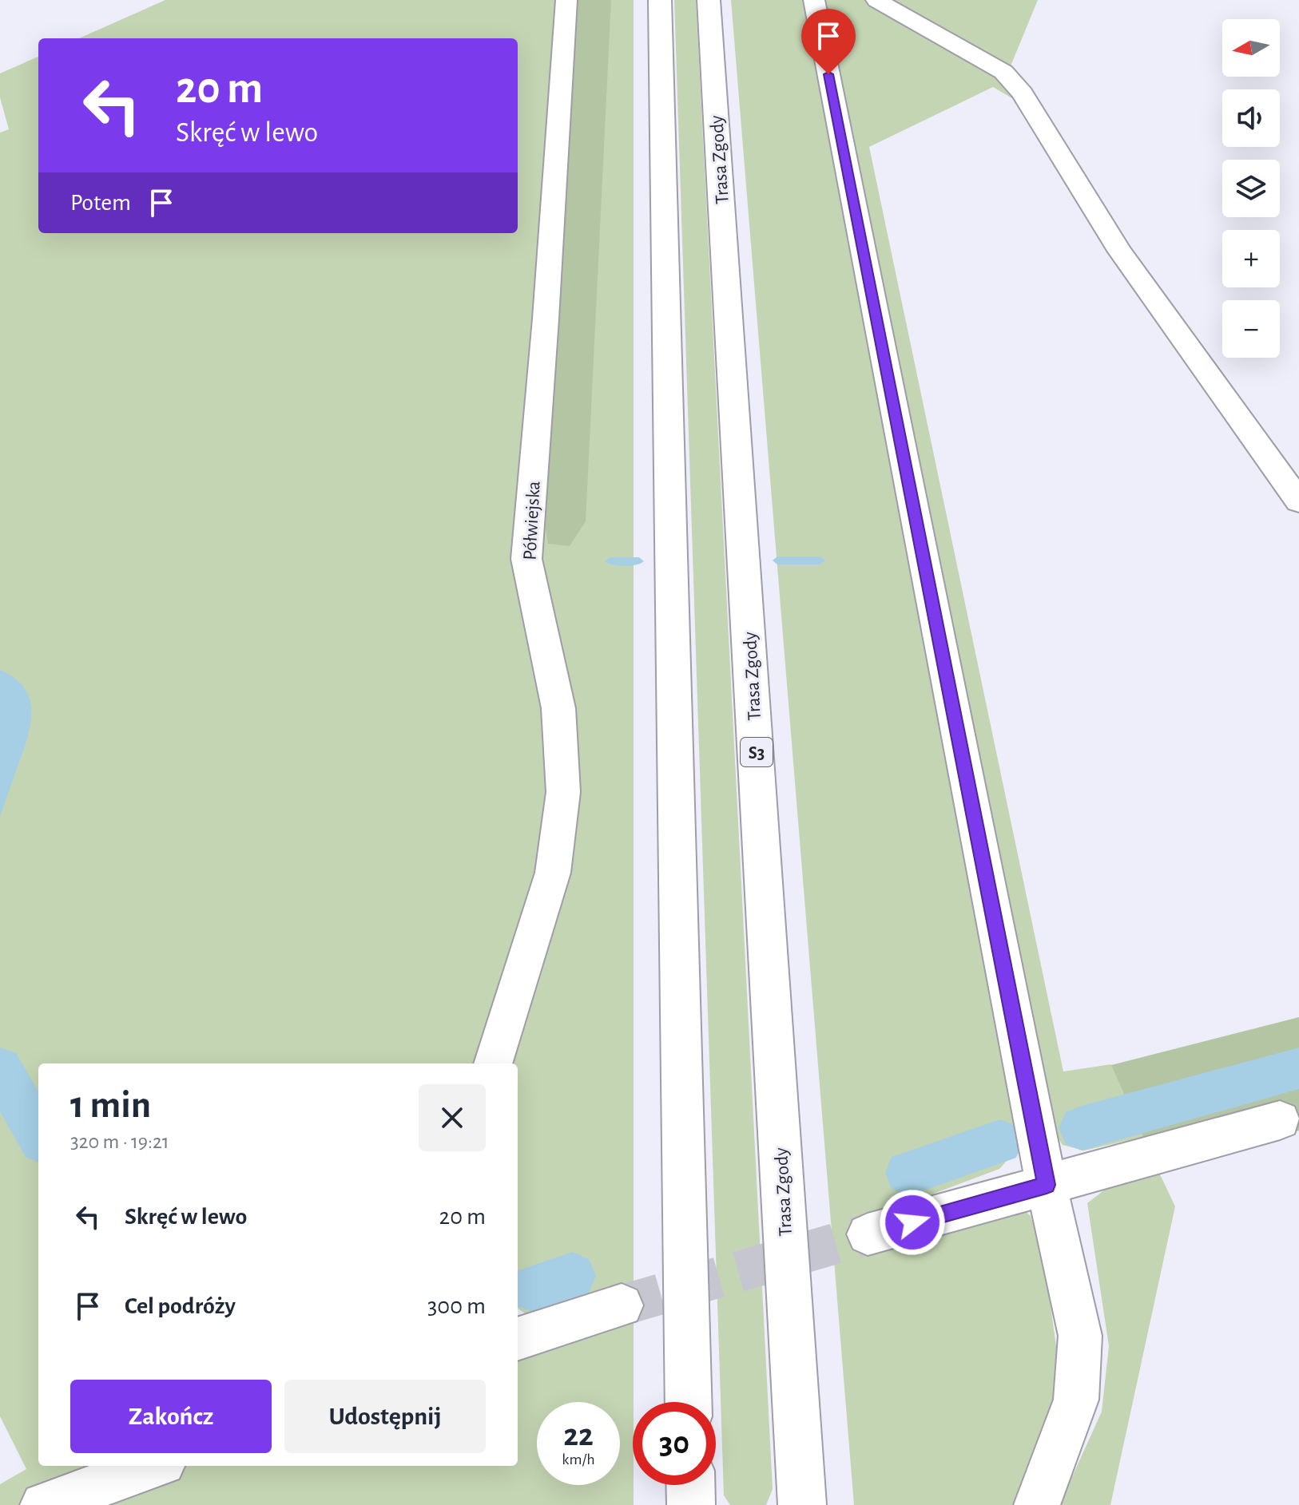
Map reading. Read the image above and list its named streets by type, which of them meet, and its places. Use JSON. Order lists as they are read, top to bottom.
{
  "streets": {
    "highway": ["Trasa Zgody", "S3"],
    "street": ["Półwiejska"]
  },
  "north": "left",
  "page": {
    "map_buttons": ["+", "−"],
    "turn": ["20 m", "Skręć w lewo"],
    "then": "Potem",
    "heading": ["1 min", "320 m · 19:21"],
    "list": [
      {
        "name": "Skręć w lewo",
        "value": "20 m"
      },
      {
        "name": "Cel podróży",
        "value": "300 m"
      }
    ],
    "buttons": ["Zakończ", "Udostępnij"],
    "speed": "22 km/h",
    "limit": "30"
  }
}
